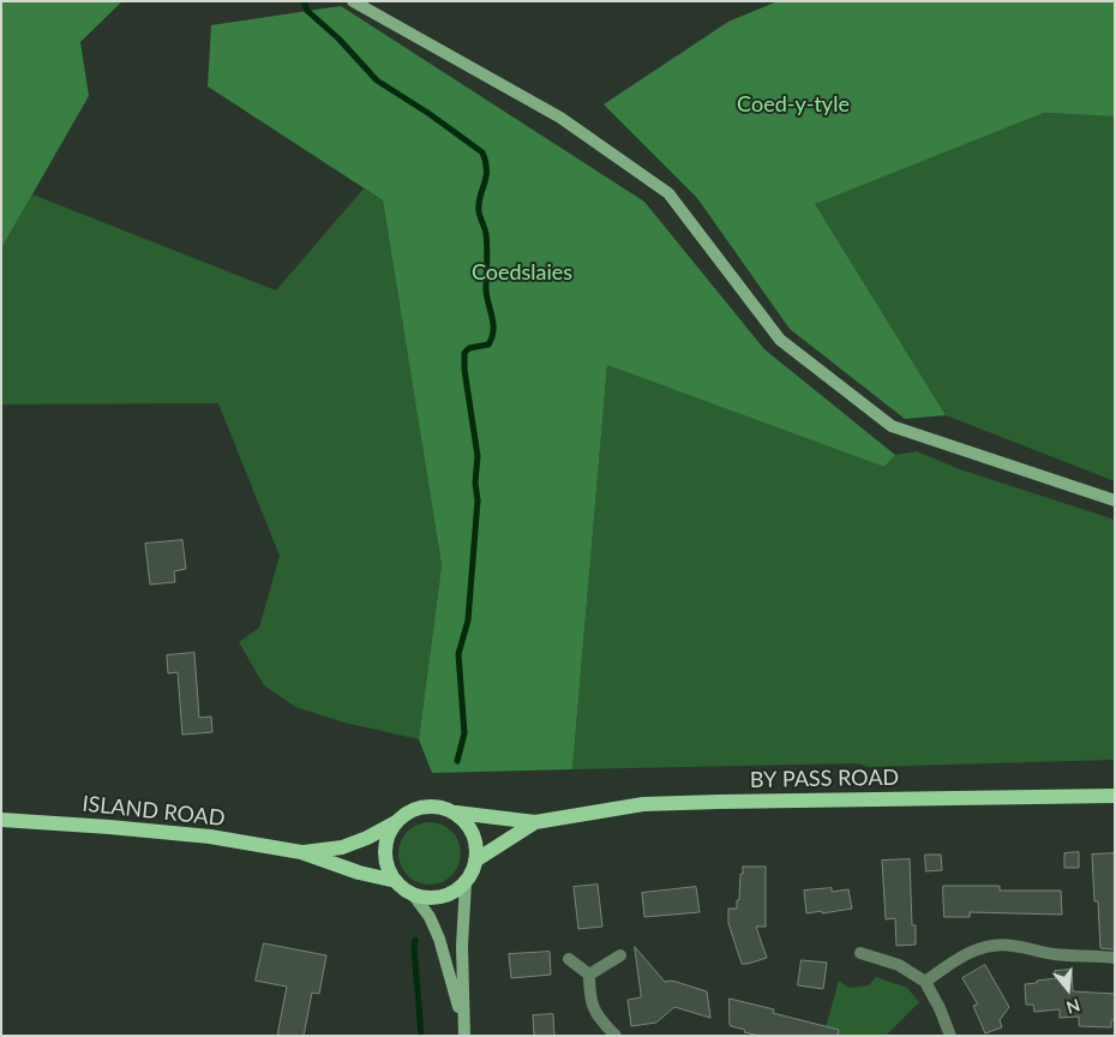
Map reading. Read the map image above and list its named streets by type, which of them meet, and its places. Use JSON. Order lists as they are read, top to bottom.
{
  "streets": {
    "main road": ["BY PASS ROAD", "ISLAND ROAD"]
  },
  "crossings": [
    ["BY PASS ROAD", "ISLAND ROAD"]
  ],
  "parks": ["Coed-y-tyle", "Coedslaies"],
  "north": "bottom"
}
